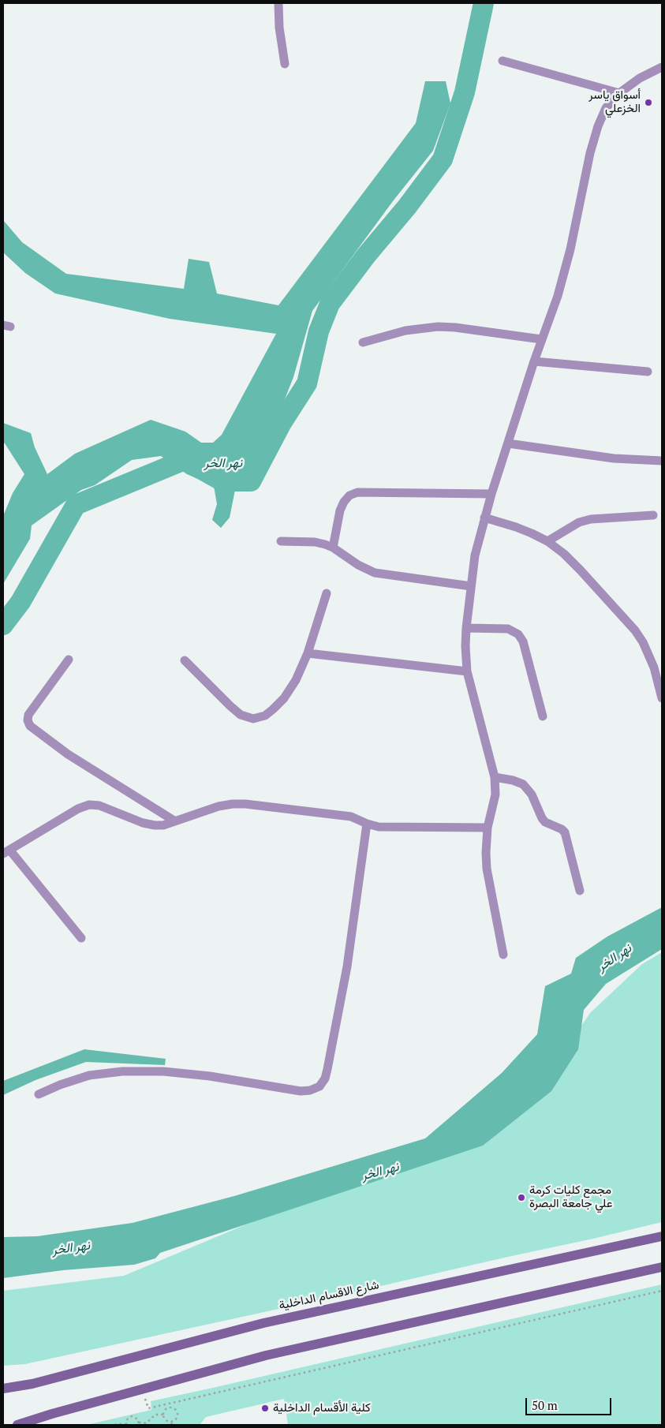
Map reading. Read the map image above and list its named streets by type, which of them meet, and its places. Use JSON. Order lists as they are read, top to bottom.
{
  "streets": {
    "street": ["شارع الاقسام الداخلية"]
  },
  "water": ["نهر الخر"],
  "places": ["أسواق ياسر الخزعلي", "مجمع كليات كرمة علي جامعة البصرة", "كلية الأقسام الداخلية"],
  "scale_bar": "50 m"
}
